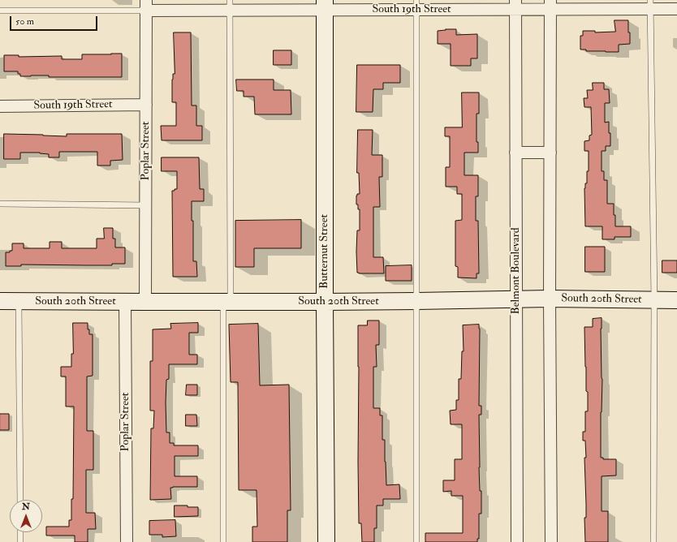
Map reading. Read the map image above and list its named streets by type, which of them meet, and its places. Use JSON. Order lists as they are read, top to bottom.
{
  "streets": {
    "street": [
      "South 19th Street",
      "Poplar Street",
      "Butternut Street",
      "Belmont Boulevard",
      "South 20th Street"
    ]
  },
  "crossings": [
    ["South 19th Street", "Poplar Street"],
    ["South 19th Street", "Butternut Street"],
    ["South 19th Street", "Belmont Boulevard"],
    ["Poplar Street", "South 20th Street"],
    ["Butternut Street", "South 20th Street"],
    ["Belmont Boulevard", "South 20th Street"]
  ],
  "scale_bar": "50 m",
  "north": "top"
}
